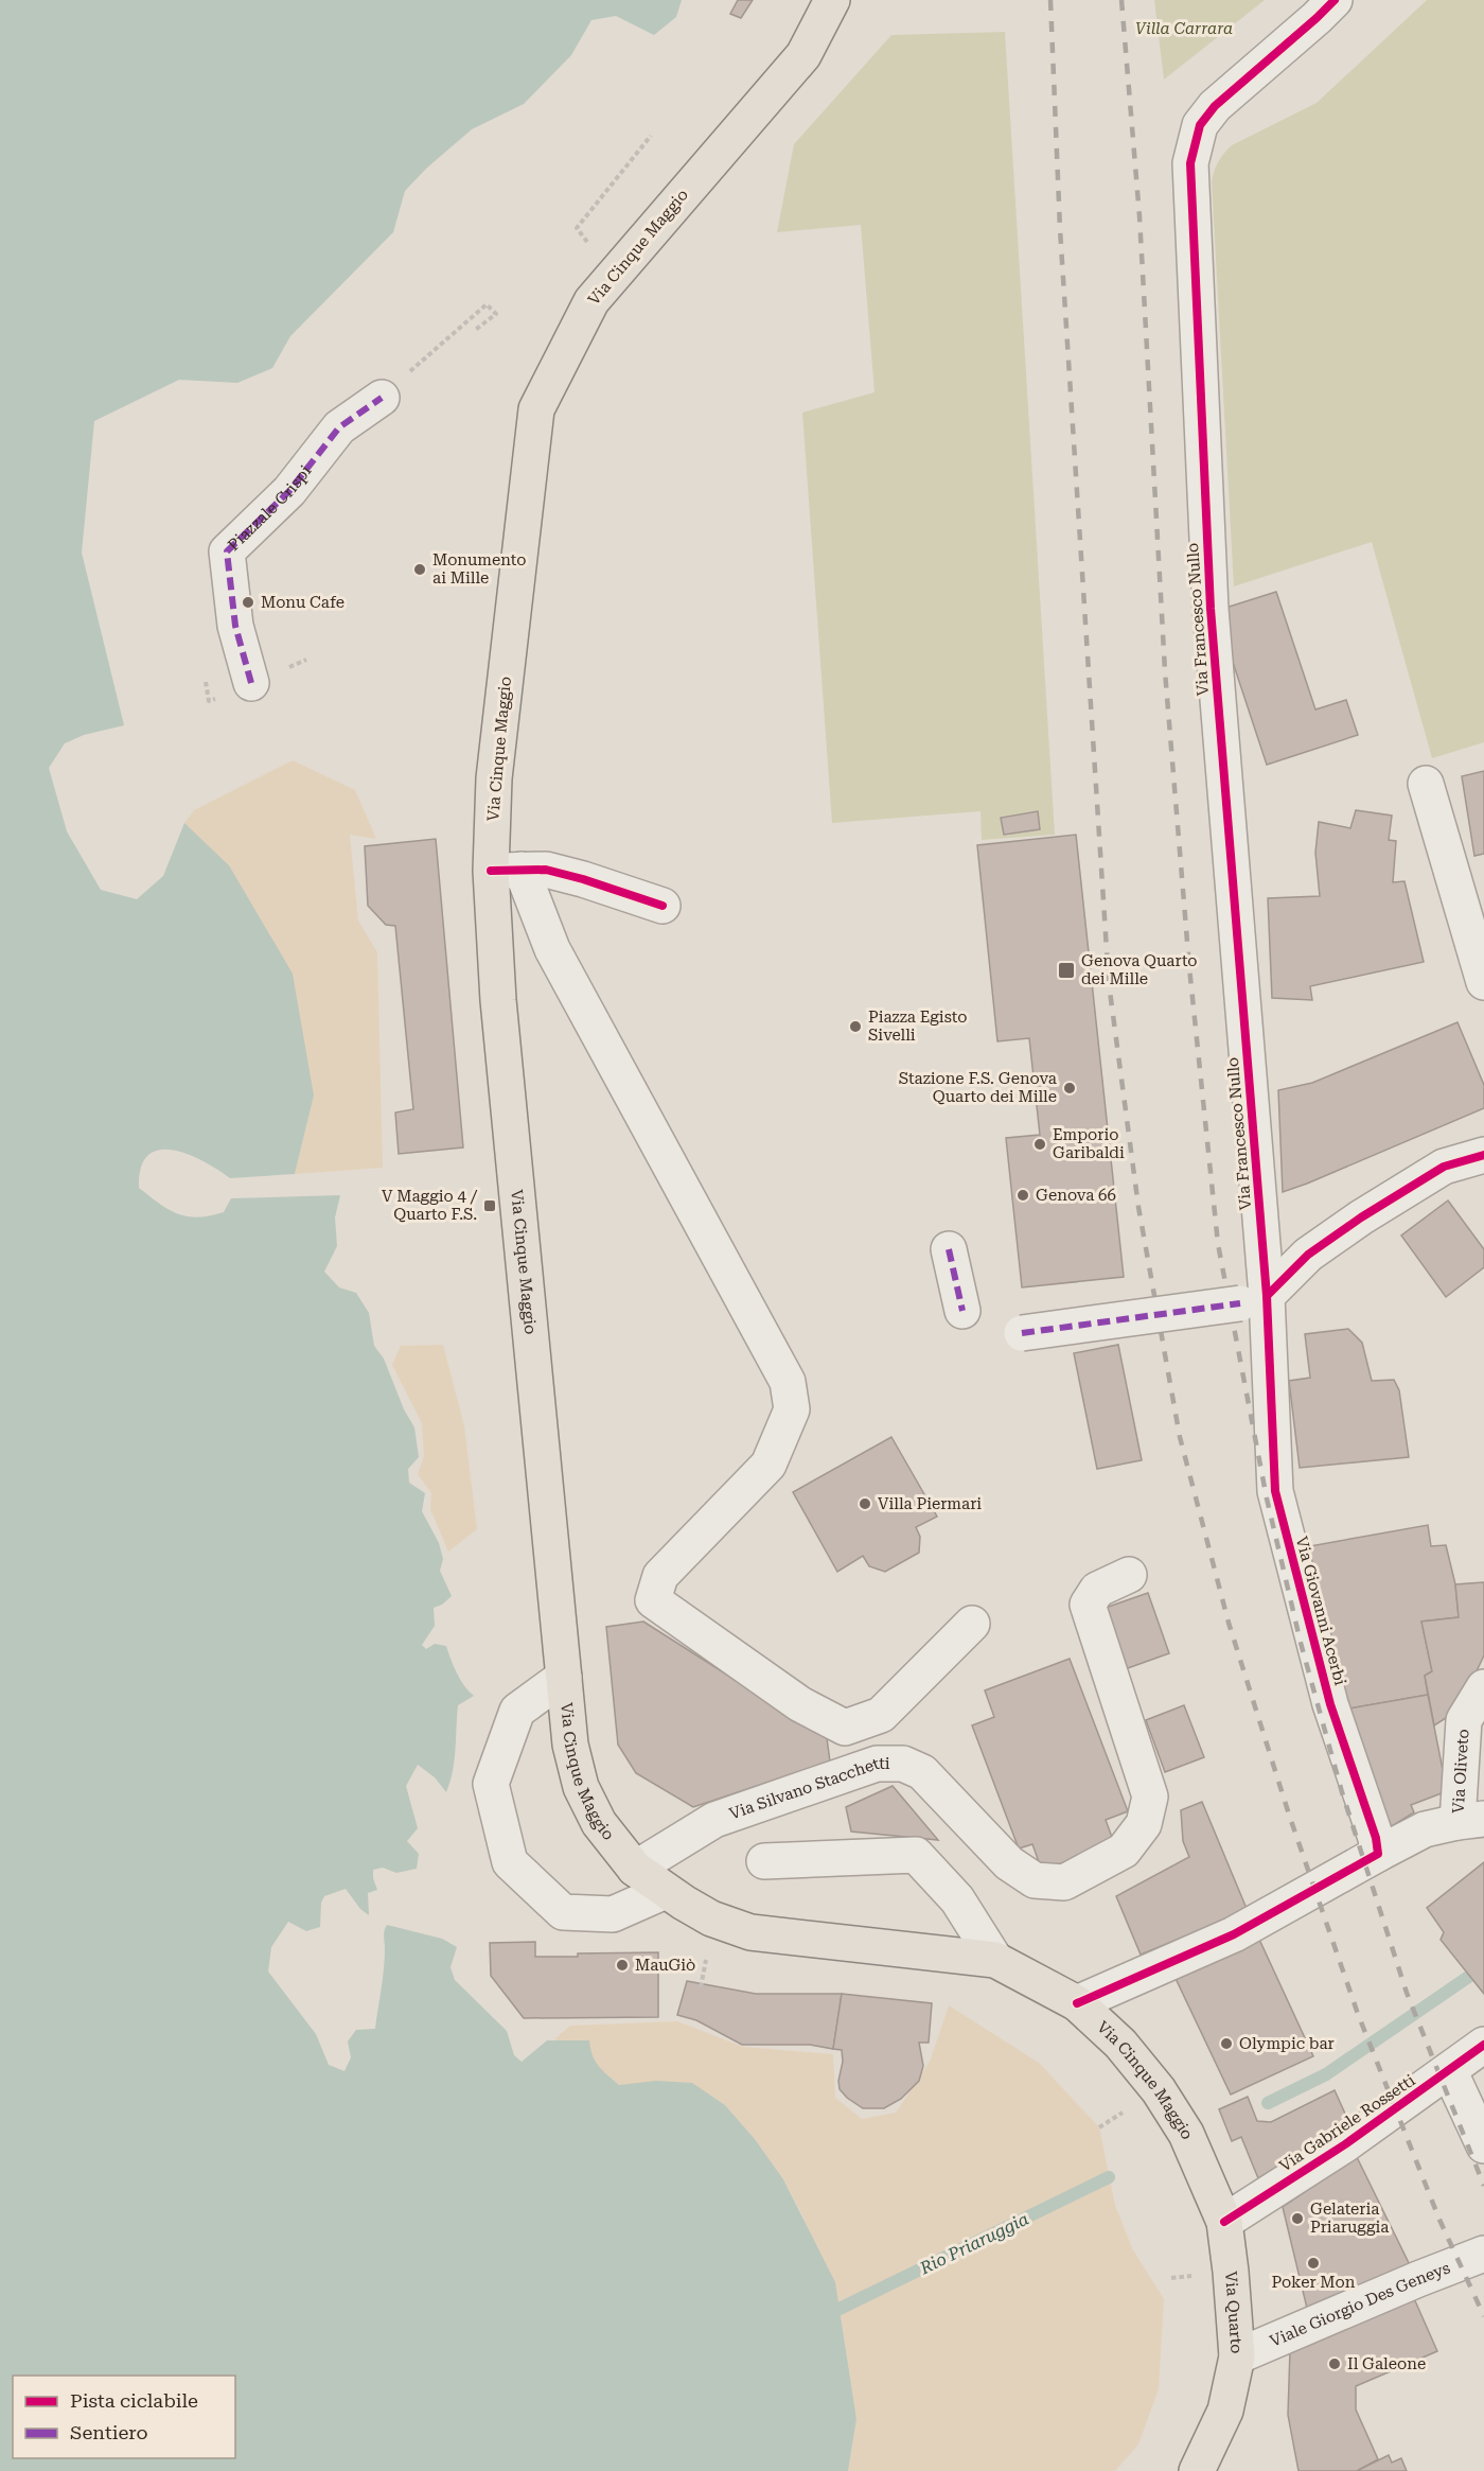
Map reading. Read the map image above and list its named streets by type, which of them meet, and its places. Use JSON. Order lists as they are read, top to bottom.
{
  "streets": {
    "main road": ["Via Cinque Maggio", "Via Quarto"],
    "street": [
      "Piazzale Crispi",
      "Via Francesco Nullo",
      "Via Giovanni Acerbi",
      "Via Oliveto",
      "Via Silvano Stacchetti",
      "Via Gabriele Rossetti",
      "Viale Giorgio Des Geneys"
    ]
  },
  "crossings": [
    ["Via Cinque Maggio", "Via Silvano Stacchetti"],
    ["Via Cinque Maggio", "Via Gabriele Rossetti"],
    ["Via Cinque Maggio", "Via Quarto"],
    ["Via Francesco Nullo", "Via Giovanni Acerbi"],
    ["Via Giovanni Acerbi", "Via Oliveto"],
    ["Via Gabriele Rossetti", "Via Quarto"],
    ["Viale Giorgio Des Geneys", "Via Quarto"]
  ],
  "water": ["Rio Priaruggia"],
  "parks": ["Villa Carrara"],
  "places": {
    "other": [
      "Monumento ai Mille",
      "Monu Cafe",
      "Piazza Egisto Sivelli",
      "Stazione F.S. Genova Quarto dei Mille",
      "Emporio Garibaldi",
      "Genova 66",
      "Villa Piermari",
      "MauGiò",
      "Olympic bar",
      "Gelateria Priaruggia",
      "Poker Mon",
      "Il Galeone"
    ],
    "transit": ["Genova Quarto dei Mille", "V Maggio 4 / Quarto F.S."]
  },
  "legend": ["Pista ciclabile", "Sentiero"]
}
